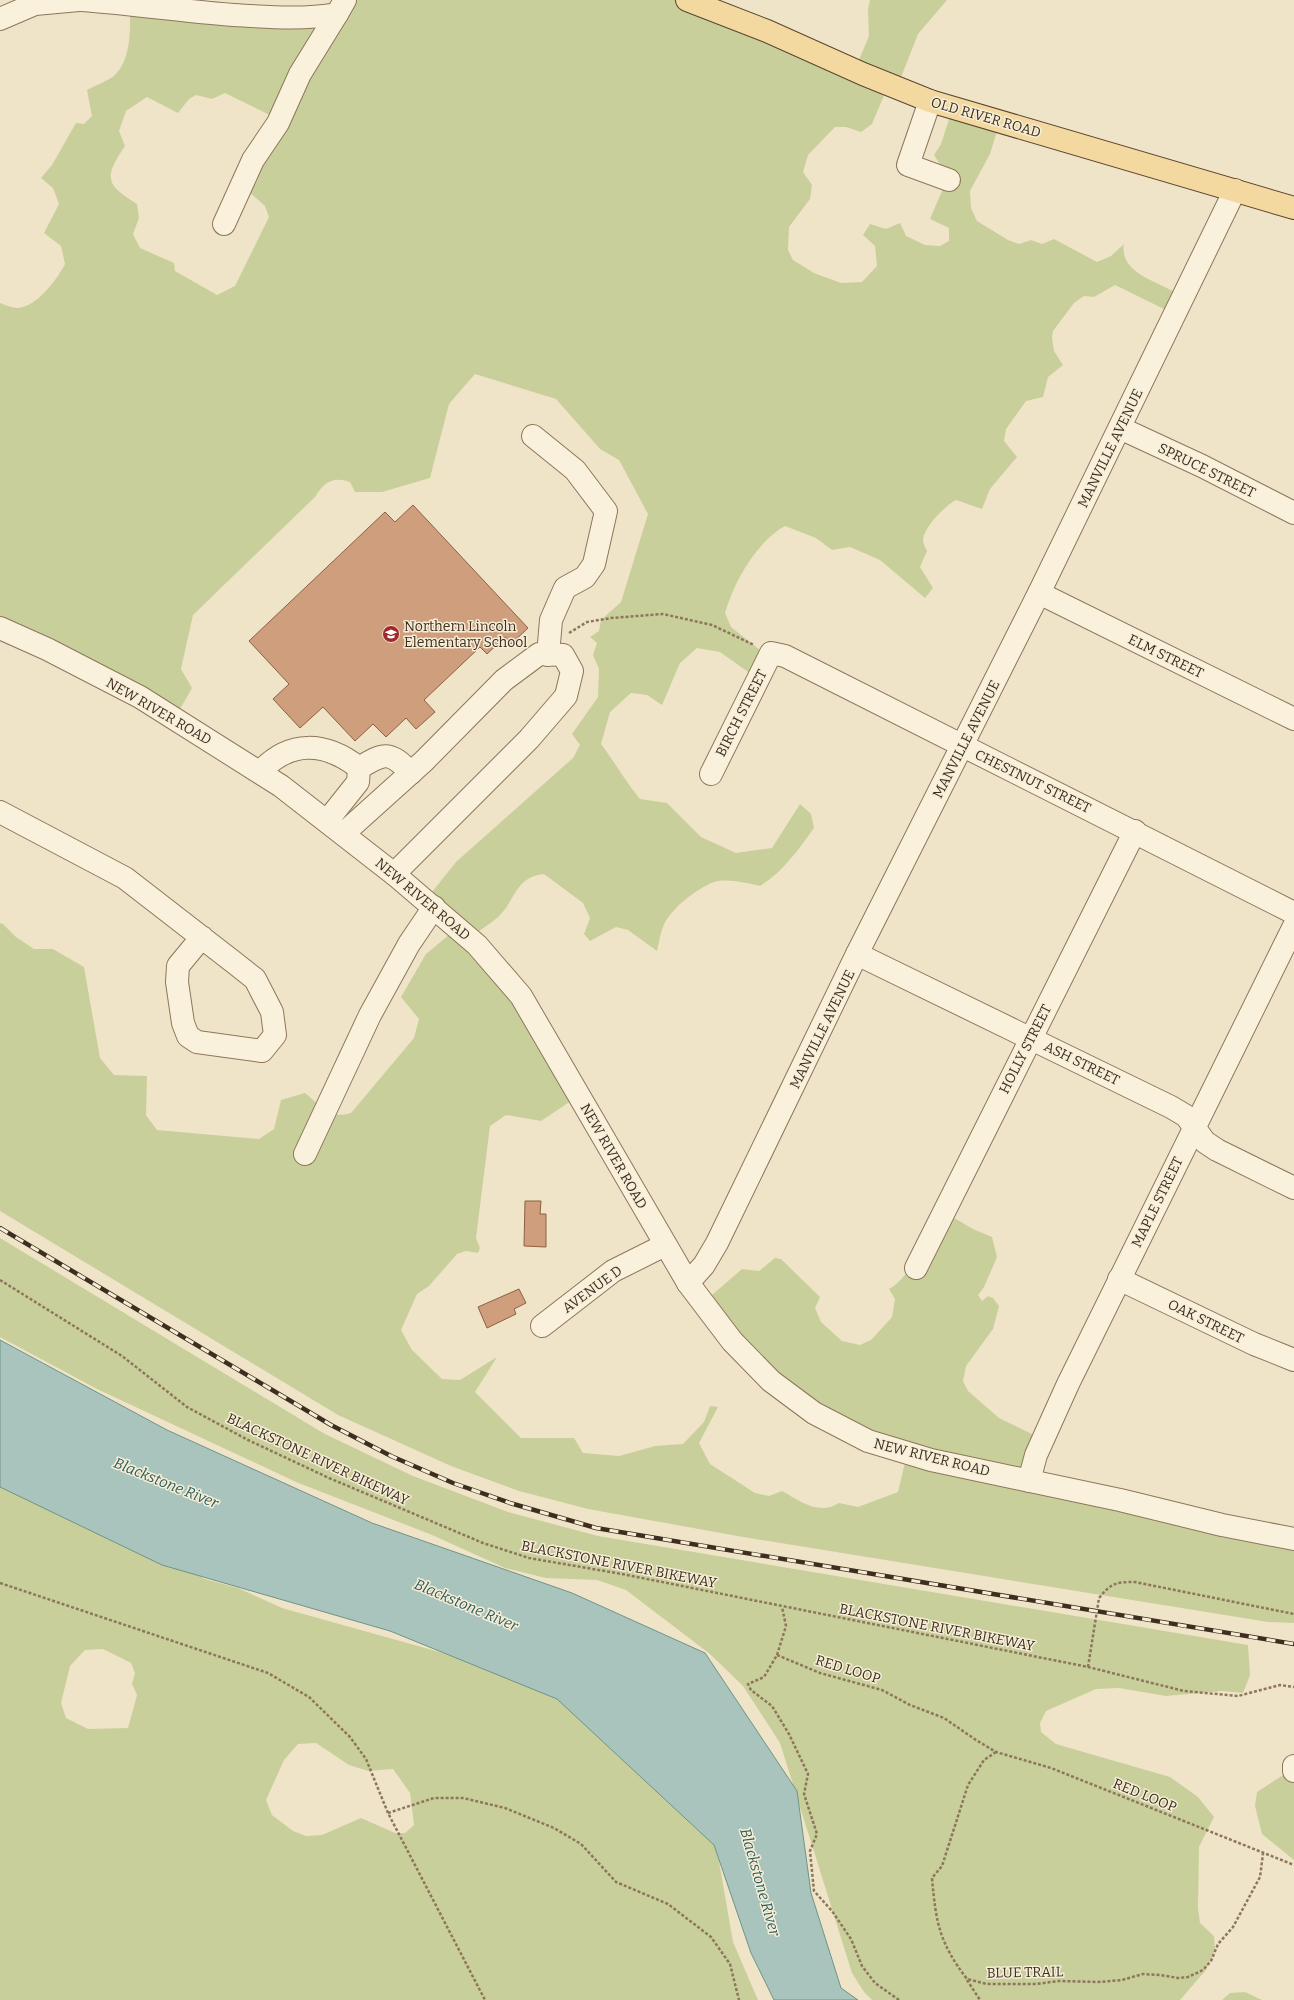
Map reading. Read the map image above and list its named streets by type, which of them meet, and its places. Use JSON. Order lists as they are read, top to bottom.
{
  "streets": {
    "main road": ["OLD RIVER ROAD"],
    "street": [
      "MANVILLE AVENUE",
      "SPRUCE STREET",
      "ELM STREET",
      "NEW RIVER ROAD",
      "BIRCH STREET",
      "CHESTNUT STREET",
      "HOLLY STREET",
      "ASH STREET",
      "MAPLE STREET",
      "AVENUE D",
      "OAK STREET"
    ],
    "path": ["BLACKSTONE RIVER BIKEWAY", "RED LOOP", "BLUE TRAIL"]
  },
  "crossings": [
    ["OLD RIVER ROAD", "MANVILLE AVENUE"],
    ["MANVILLE AVENUE", "SPRUCE STREET"],
    ["MANVILLE AVENUE", "ELM STREET"],
    ["MANVILLE AVENUE", "NEW RIVER ROAD"],
    ["MANVILLE AVENUE", "CHESTNUT STREET"],
    ["MANVILLE AVENUE", "ASH STREET"],
    ["NEW RIVER ROAD", "MAPLE STREET"],
    ["NEW RIVER ROAD", "AVENUE D"],
    ["BIRCH STREET", "CHESTNUT STREET"],
    ["CHESTNUT STREET", "HOLLY STREET"],
    ["HOLLY STREET", "ASH STREET"],
    ["ASH STREET", "MAPLE STREET"],
    ["MAPLE STREET", "OAK STREET"],
    ["RED LOOP", "BLUE TRAIL"]
  ],
  "water": ["Blackstone River"],
  "places": {
    "school or university": ["Northern Lincoln Elementary School"]
  }
}
